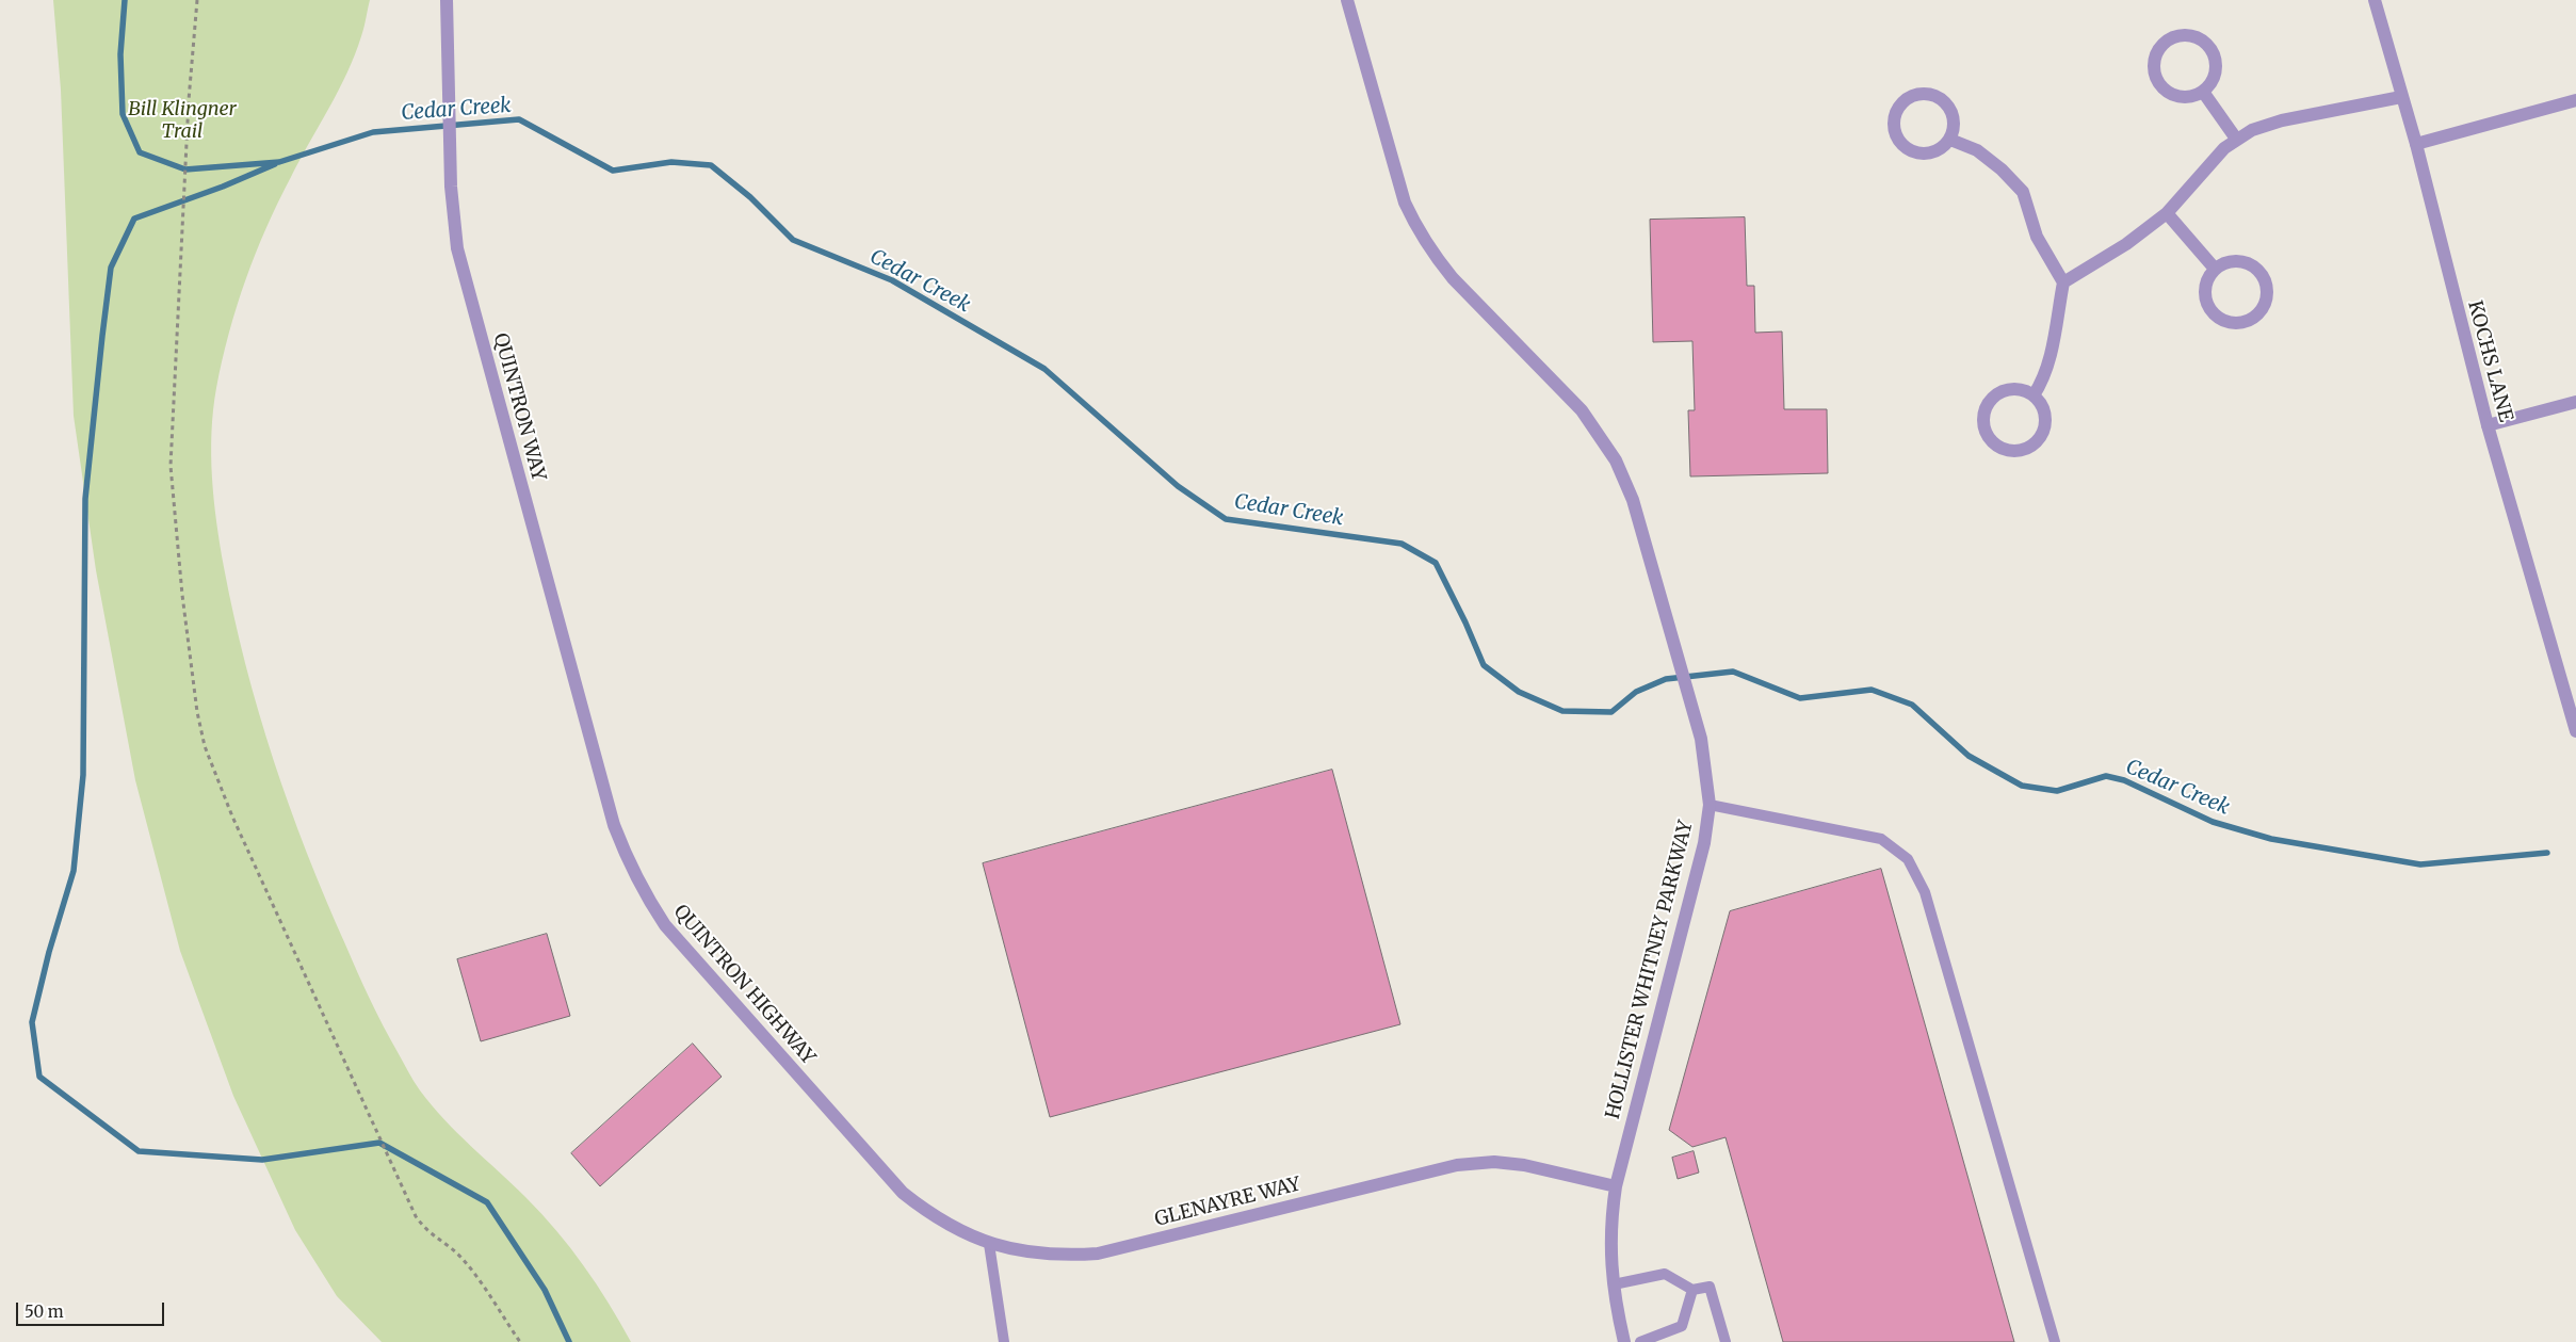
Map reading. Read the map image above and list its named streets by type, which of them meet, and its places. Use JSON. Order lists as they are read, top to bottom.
{
  "streets": {
    "street": [
      "KOCHS LANE",
      "QUINTRON WAY",
      "HOLLISTER WHITNEY PARKWAY",
      "QUINTRON HIGHWAY",
      "GLENAYRE WAY"
    ]
  },
  "crossings": [
    ["QUINTRON WAY", "QUINTRON HIGHWAY"],
    ["HOLLISTER WHITNEY PARKWAY", "GLENAYRE WAY"],
    ["QUINTRON HIGHWAY", "GLENAYRE WAY"]
  ],
  "water": ["Cedar Creek"],
  "parks": ["Bill Klingner Trail"],
  "scale_bar": "50 m"
}
